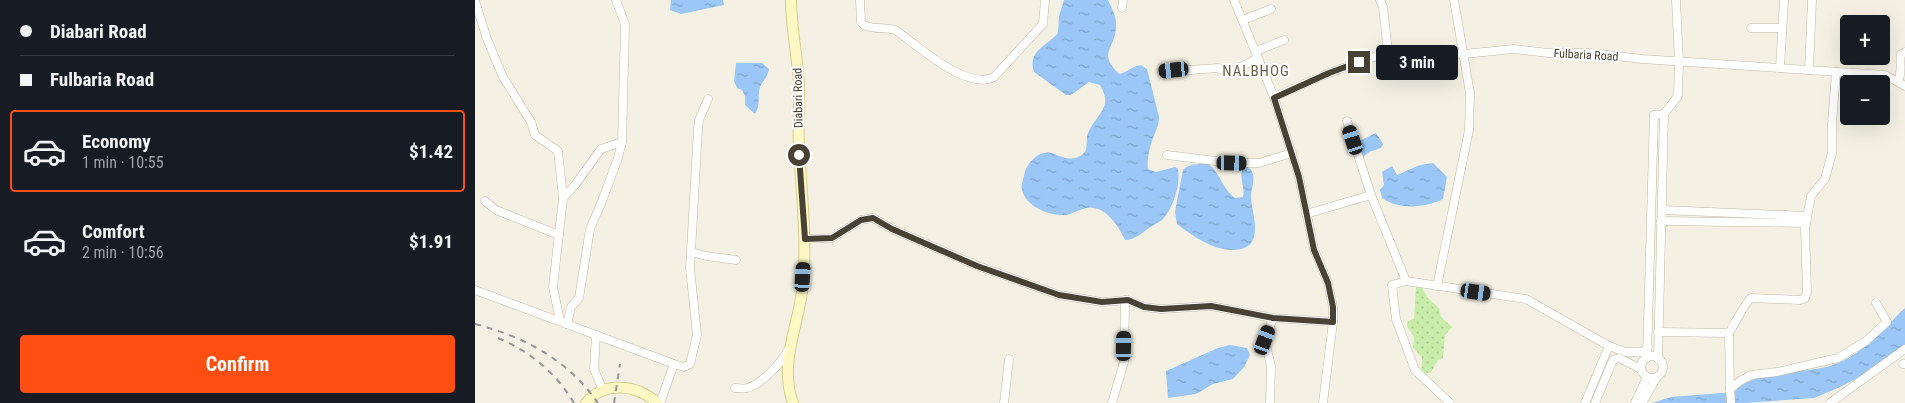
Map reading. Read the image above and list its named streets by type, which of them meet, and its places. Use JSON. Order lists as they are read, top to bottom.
{
  "streets": {
    "street": ["Fulbaria Road", "Diabari Road"]
  },
  "districts": ["NALBHOG"],
  "page": {
    "banner": ["Diabari Road", "Fulbaria Road"],
    "map_buttons": ["+", "−"],
    "bubble": "3 min",
    "list": [
      {
        "name": "Economy",
        "note": "1 min · 10:55",
        "value": "$1.42"
      },
      {
        "name": "Comfort",
        "note": "2 min · 10:56",
        "value": "$1.91"
      }
    ],
    "buttons": "Confirm"
  }
}
